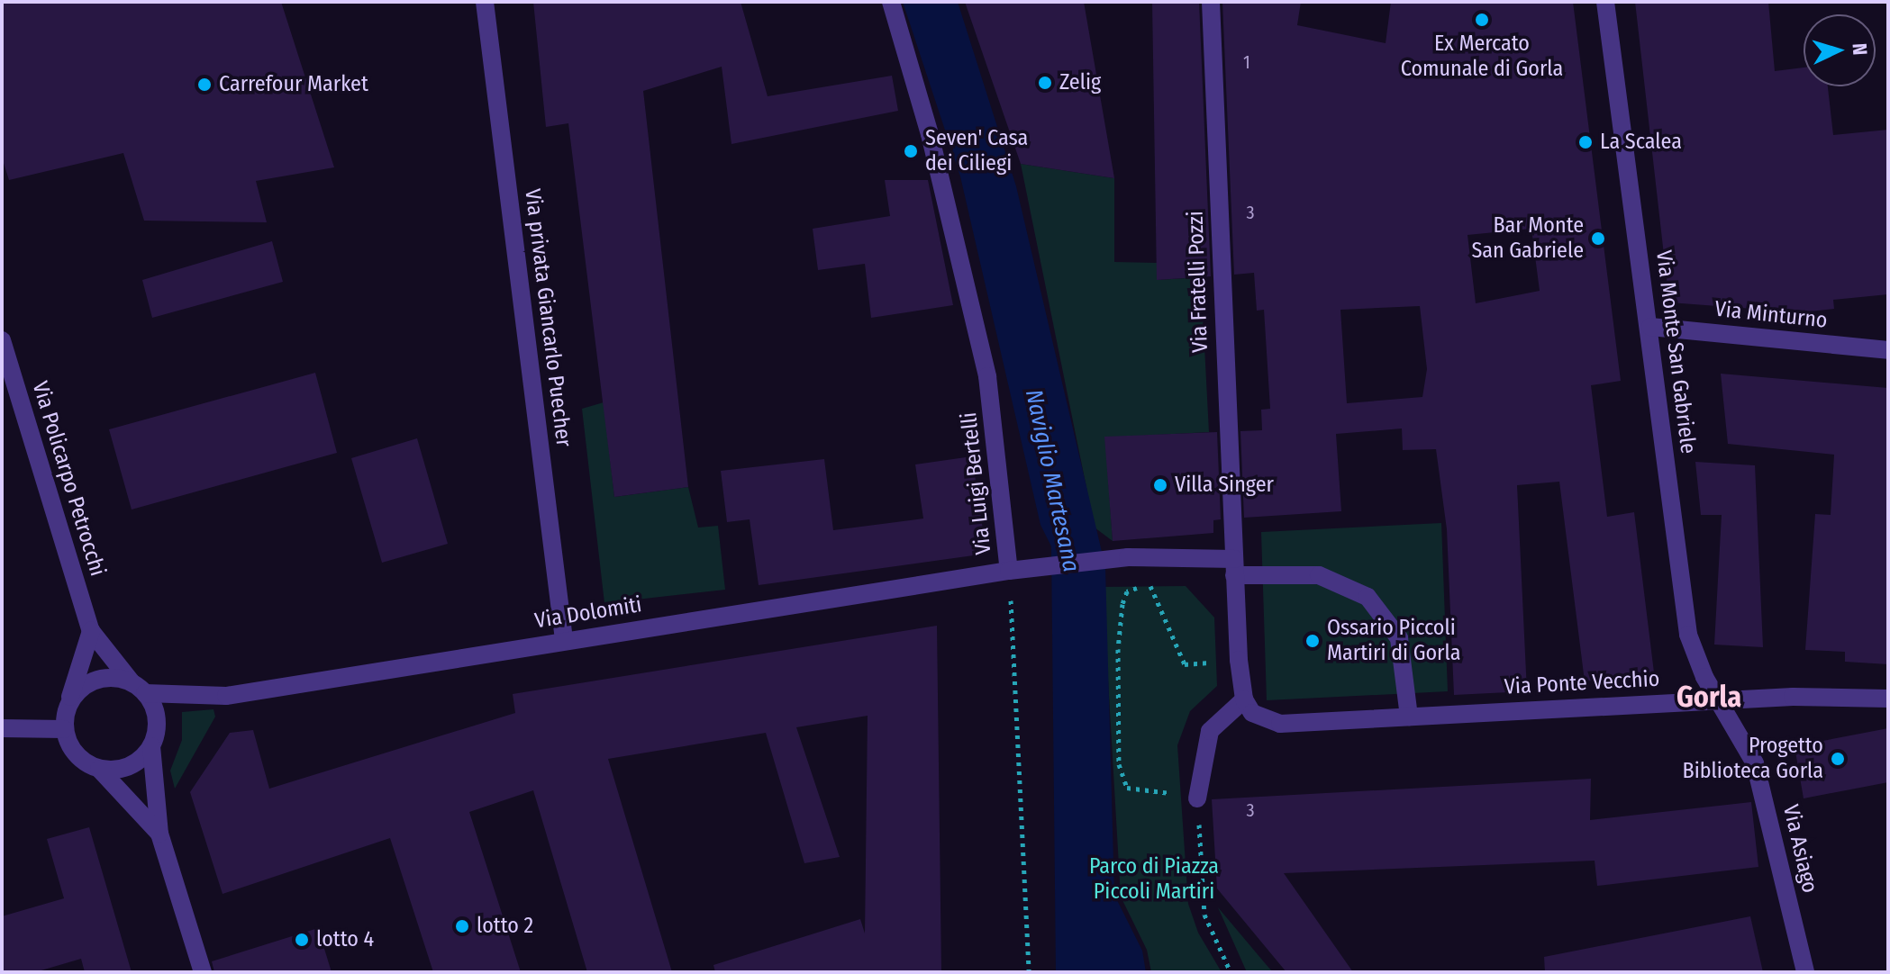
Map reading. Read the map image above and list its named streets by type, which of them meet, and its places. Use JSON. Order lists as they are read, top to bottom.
{
  "streets": {
    "street": [
      "Via Fratelli Pozzi",
      "Via Minturno",
      "Via privata Giancarlo Puecher",
      "Via Monte San Gabriele",
      "Via Policarpo Petrocchi",
      "Via Luigi Bertelli",
      "Via Dolomiti",
      "Via Ponte Vecchio",
      "Via Asiago"
    ]
  },
  "crossings": [
    ["Via Fratelli Pozzi", "Via Dolomiti"],
    ["Via Fratelli Pozzi", "Via Ponte Vecchio"],
    ["Via Minturno", "Via Monte San Gabriele"],
    ["Via privata Giancarlo Puecher", "Via Dolomiti"],
    ["Via Monte San Gabriele", "Via Ponte Vecchio"],
    ["Via Monte San Gabriele", "Via Asiago"],
    ["Via Policarpo Petrocchi", "Via Dolomiti"],
    ["Via Luigi Bertelli", "Via Dolomiti"],
    ["Via Dolomiti", "Via Ponte Vecchio"],
    ["Via Ponte Vecchio", "Via Asiago"]
  ],
  "districts": ["Gorla"],
  "water": ["Naviglio Martesana"],
  "parks": ["Parco di Piazza Piccoli Martiri"],
  "places": [
    "Ex Mercato Comunale di Gorla",
    "Zelig",
    "Carrefour Market",
    "La Scalea",
    "Seven' Casa dei Ciliegi",
    "Bar Monte San Gabriele",
    "Villa Singer",
    "Ossario Piccoli Martiri di Gorla",
    "Progetto Biblioteca Gorla",
    "lotto 2",
    "lotto 4"
  ],
  "house_numbers": ["1", "3", "3"],
  "north": "right"
}
